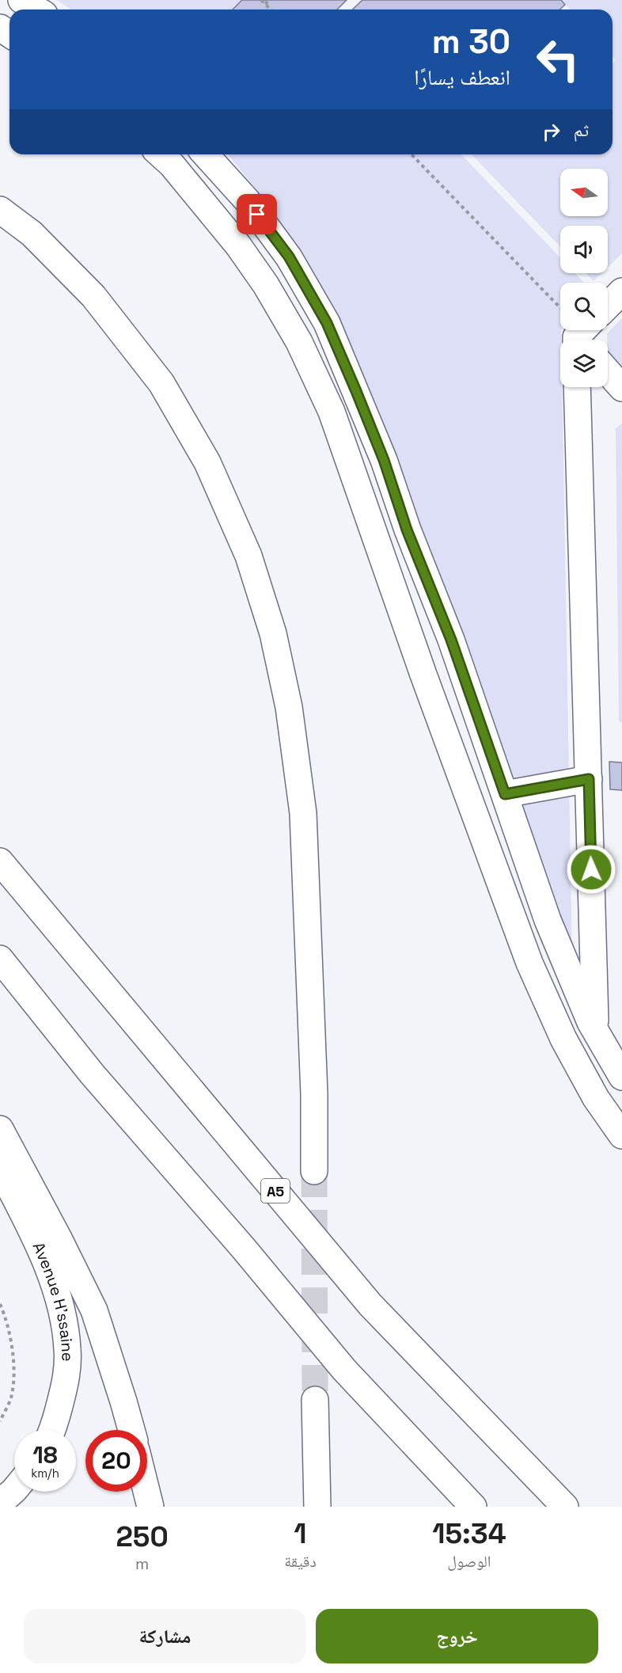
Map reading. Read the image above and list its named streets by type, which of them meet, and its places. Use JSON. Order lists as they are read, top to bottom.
{
  "streets": {
    "main road": ["A5", "Avenue H'ssaine"]
  },
  "north": "left",
  "page": {
    "turn": ["30 m", "انعطف يسارًا"],
    "then": "ثم",
    "speed": "18 km/h",
    "limit": "20",
    "eta": [
      "15:34",
      "الوصول",
      "1",
      "دقيقة",
      "250",
      "m"
    ],
    "buttons": ["خروج", "مشاركة"]
  }
}
